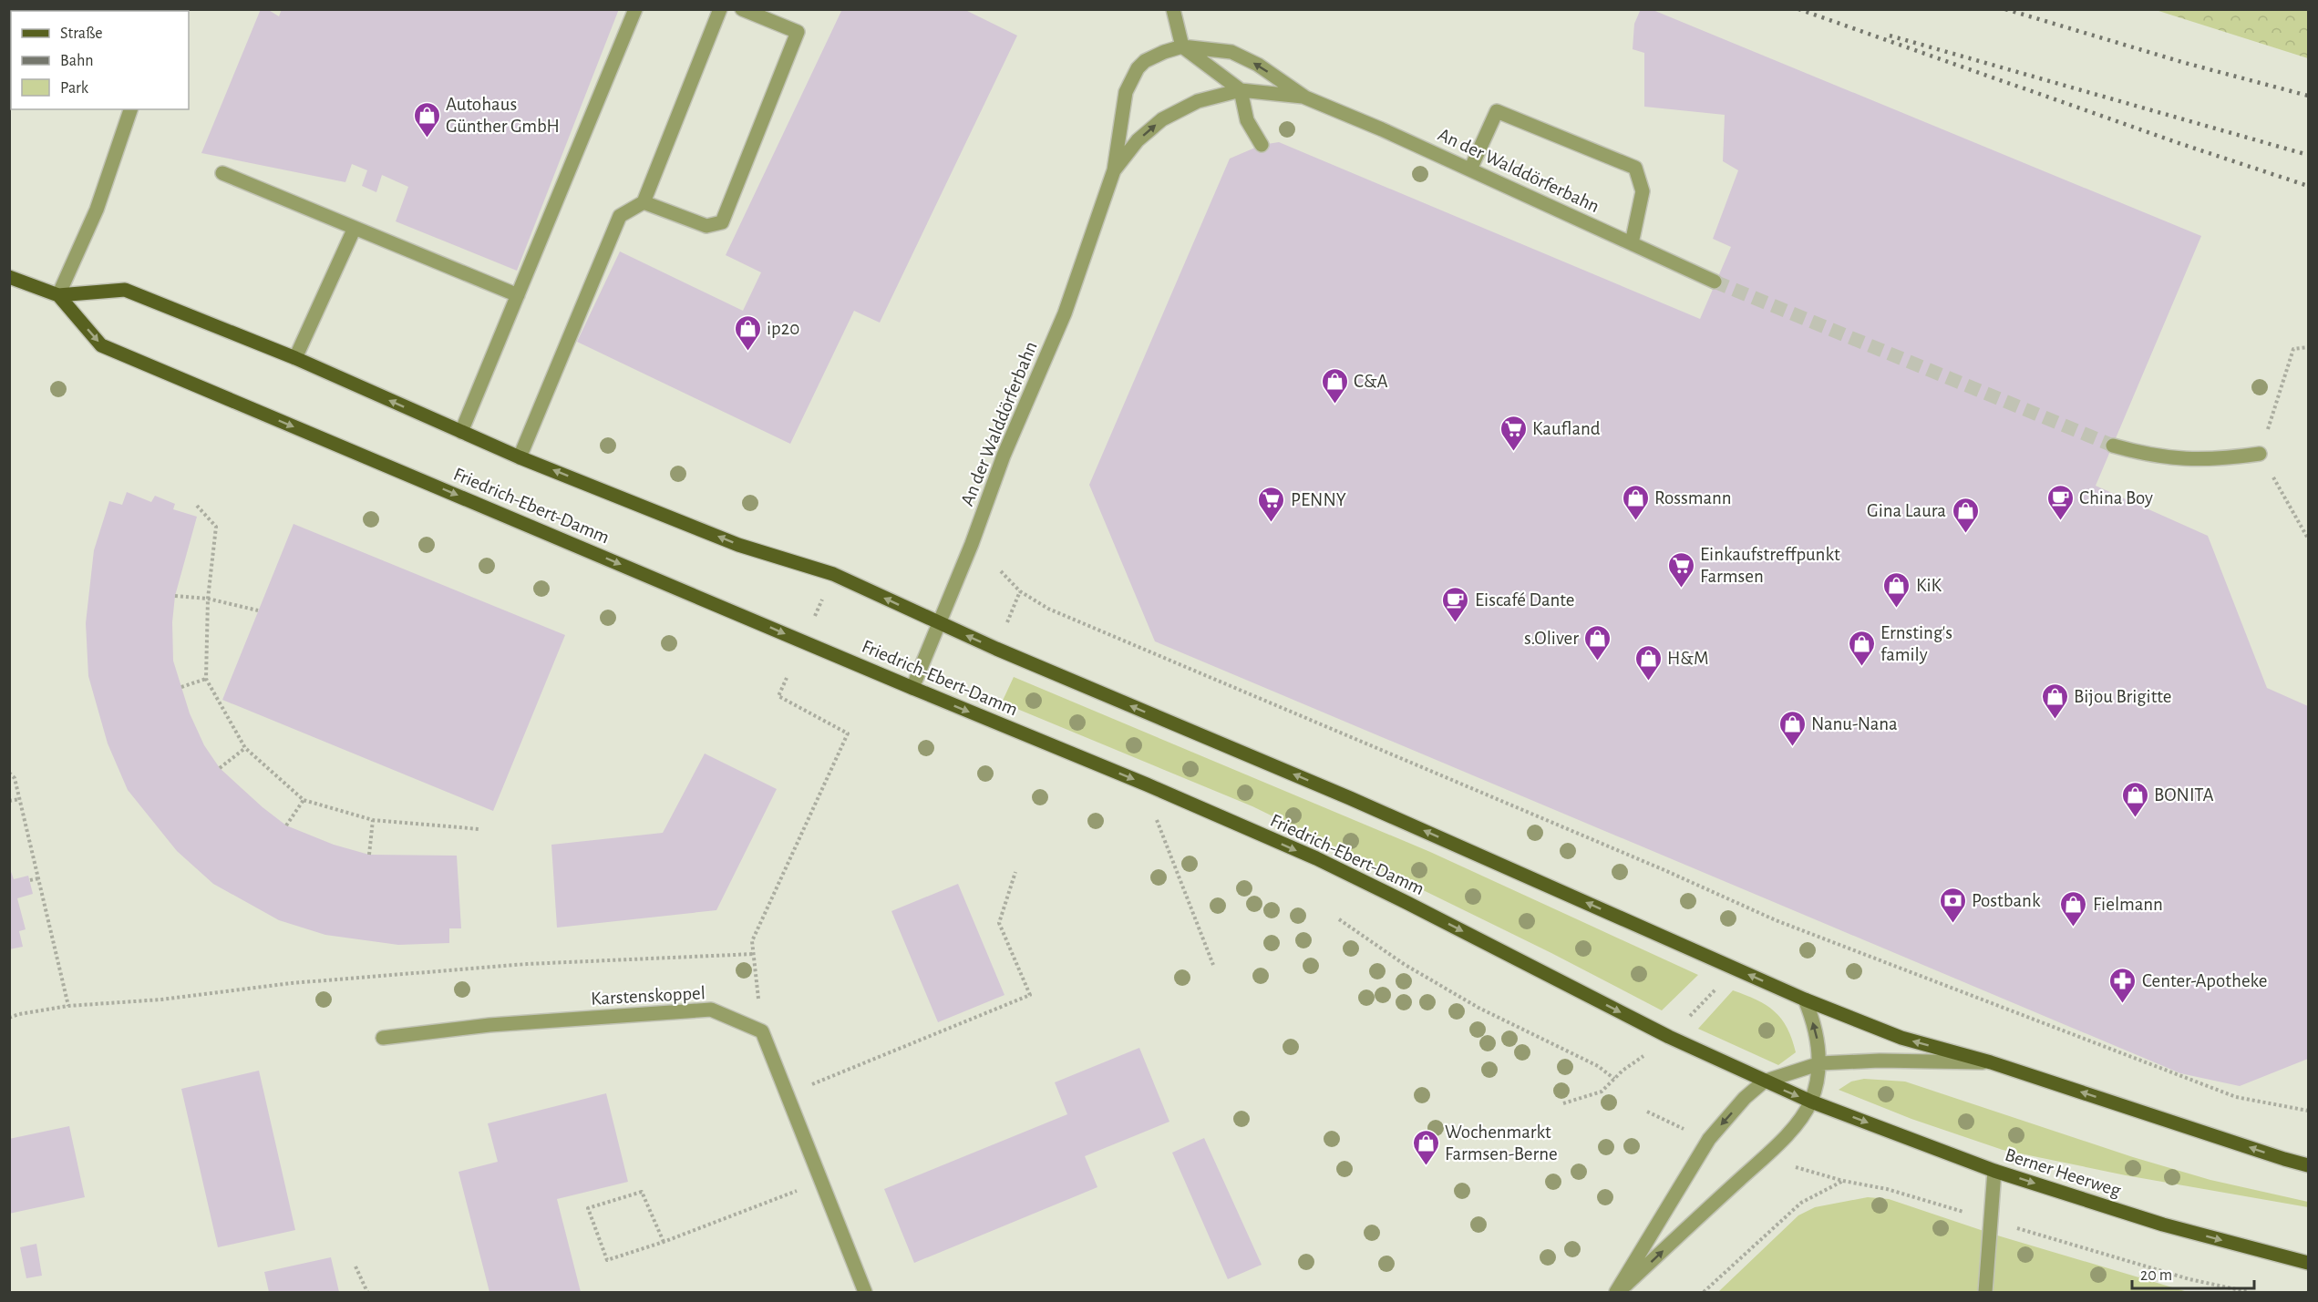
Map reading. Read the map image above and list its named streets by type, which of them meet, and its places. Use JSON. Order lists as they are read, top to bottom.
{
  "streets": {
    "main road": ["Friedrich-Ebert-Damm", "Berner Heerweg"],
    "street": ["An der Walddörferbahn", "Karstenskoppel"]
  },
  "crossings": [
    ["An der Walddörferbahn", "Friedrich-Ebert-Damm"],
    ["Friedrich-Ebert-Damm", "Berner Heerweg"]
  ],
  "places": {
    "shop": [
      "Autohaus Günther GmbH",
      "ip20",
      "C&A",
      "Rossmann",
      "Gina Laura",
      "KiK",
      "s.Oliver",
      "Ernsting's family",
      "H&M",
      "Bijou Brigitte",
      "Nanu-Nana",
      "BONITA",
      "Fielmann",
      "Wochenmarkt Farmsen-Berne"
    ],
    "supermarket": ["Kaufland", "PENNY", "Einkaufstreffpunkt Farmsen"],
    "cafe": ["China Boy", "Eiscafé Dante"],
    "bank": ["Postbank"],
    "pharmacy": ["Center-Apotheke"]
  },
  "legend": ["Straße", "Bahn", "Park"],
  "scale_bar": "20 m"
}
